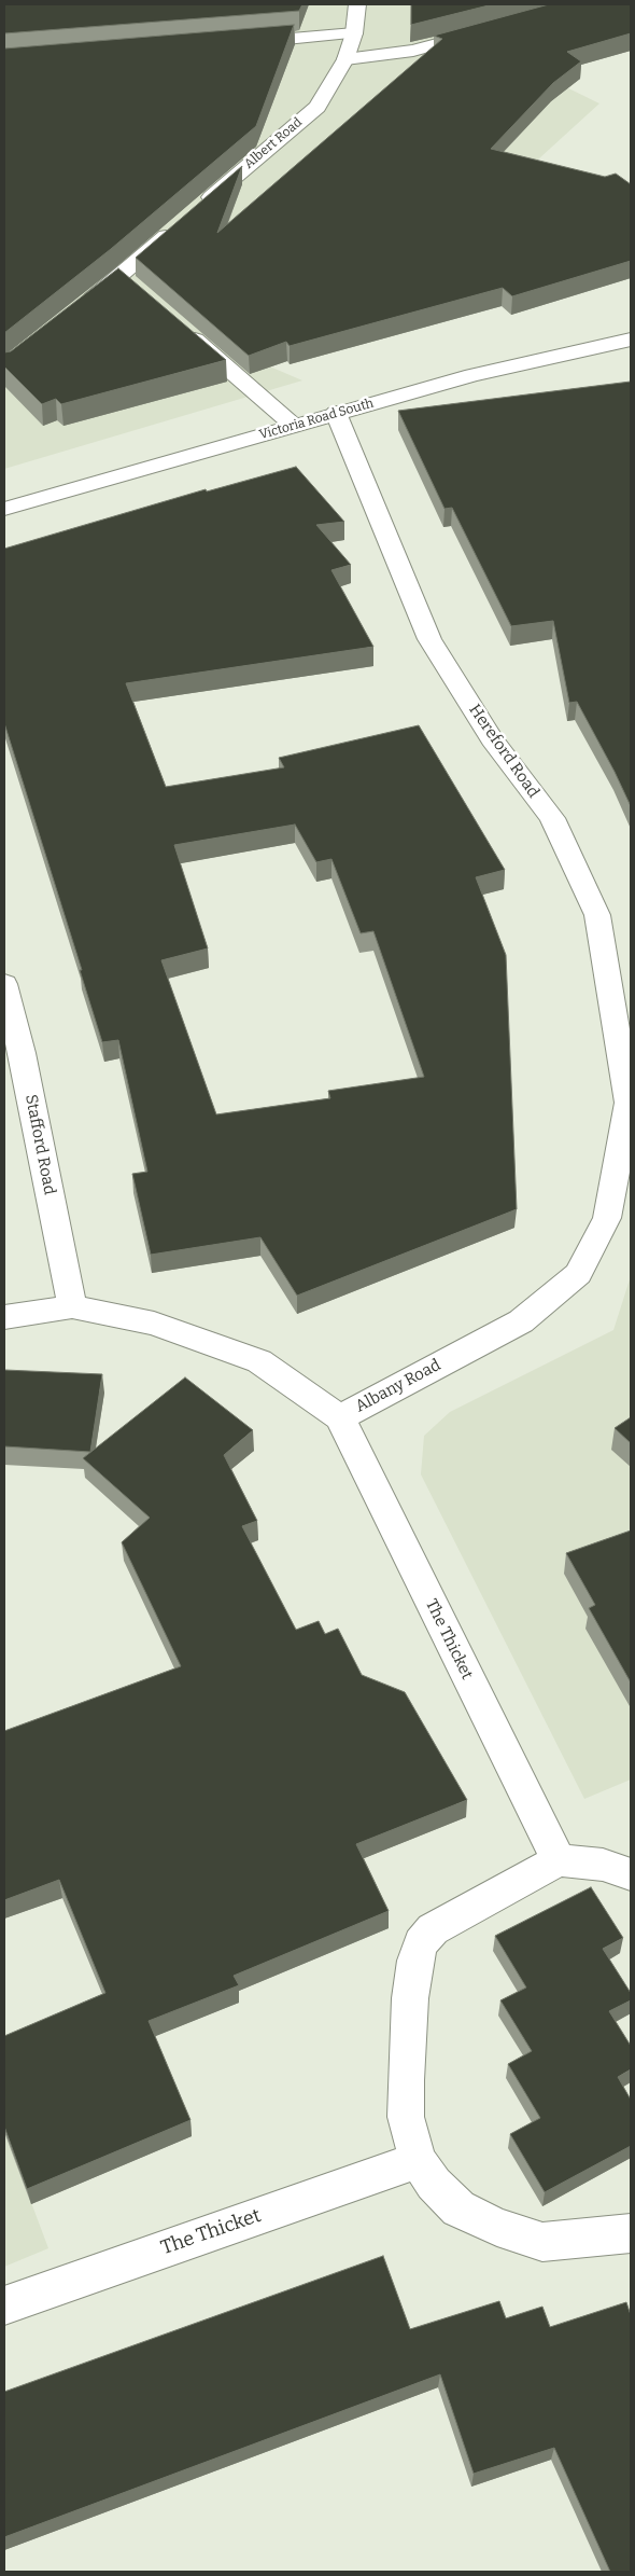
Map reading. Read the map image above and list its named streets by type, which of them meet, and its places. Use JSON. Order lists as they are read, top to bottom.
{
  "streets": {
    "street": [
      "Albert Road",
      "Victoria Road South",
      "Hereford Road",
      "Stafford Road",
      "Albany Road",
      "The Thicket"
    ]
  },
  "crossings": [
    ["Victoria Road South", "Hereford Road"],
    ["Hereford Road", "Albany Road"],
    ["Stafford Road", "Albany Road"],
    ["Albany Road", "The Thicket"]
  ]
}
